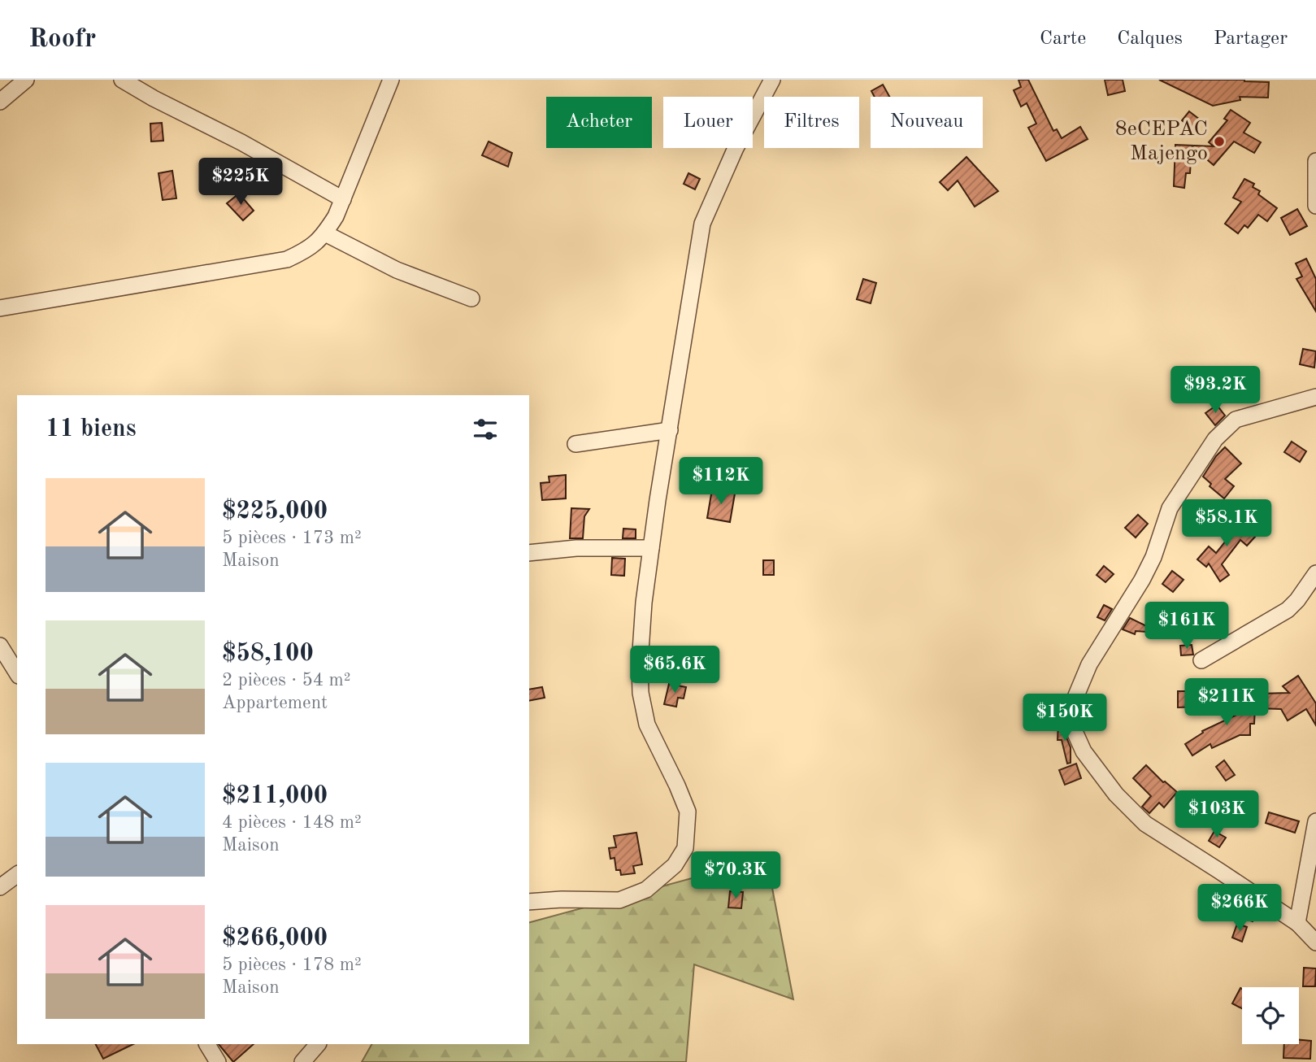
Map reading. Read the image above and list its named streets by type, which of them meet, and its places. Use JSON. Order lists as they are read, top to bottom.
{
  "places": ["8eCEPAC Majengo"],
  "page": {
    "header": "Roofr",
    "nav": ["Carte", "Calques", "Partager"],
    "chip": [
      "Acheter",
      "Louer",
      "Filtres",
      "Nouveau"
    ],
    "price": [
      "$225K",
      "$93.2K",
      "$112K",
      "$58.1K",
      "$161K",
      "$65.6K",
      "$211K",
      "$150K",
      "$103K",
      "$70.3K",
      "$266K"
    ],
    "heading": "11 biens",
    "list": [
      {
        "name": "$225,000",
        "note": "5 pièces · 173 m² · Maison"
      },
      {
        "name": "$58,100",
        "note": "2 pièces · 54 m² · Appartement"
      },
      {
        "name": "$211,000",
        "note": "4 pièces · 148 m² · Maison"
      },
      {
        "name": "$266,000",
        "note": "5 pièces · 178 m² · Maison"
      }
    ]
  }
}
